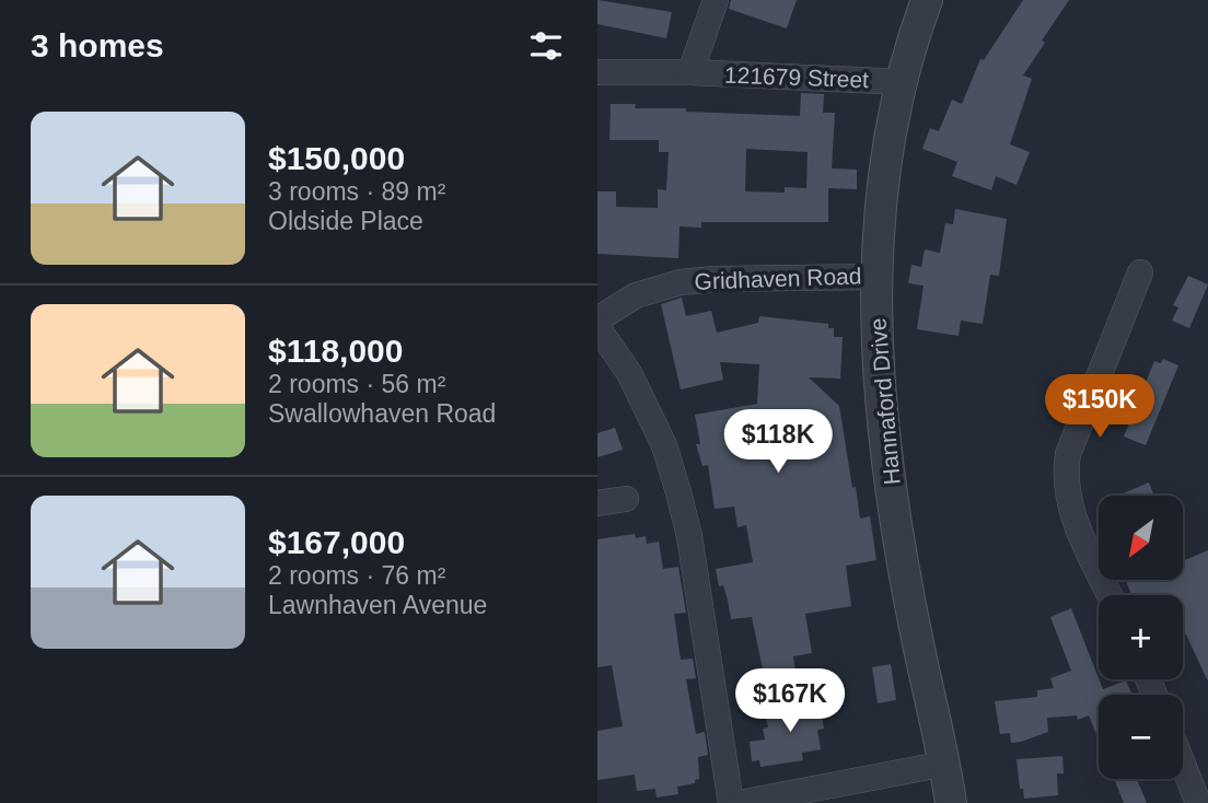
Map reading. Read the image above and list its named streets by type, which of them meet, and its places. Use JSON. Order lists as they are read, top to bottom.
{
  "streets": {
    "street": ["121679 Street", "Gridhaven Road", "Hannaford Drive"]
  },
  "crossings": [
    ["121679 Street", "Hannaford Drive"],
    ["Gridhaven Road", "Hannaford Drive"]
  ],
  "north": "bottom left",
  "page": {
    "heading": "3 homes",
    "list": [
      {
        "name": "$150,000",
        "note": "3 rooms · 89 m² · Oldside Place"
      },
      {
        "name": "$118,000",
        "note": "2 rooms · 56 m² · Swallowhaven Road"
      },
      {
        "name": "$167,000",
        "note": "2 rooms · 76 m² · Lawnhaven Avenue"
      }
    ],
    "price": ["$150K", "$118K", "$167K"],
    "map_buttons": ["+", "−"]
  }
}
